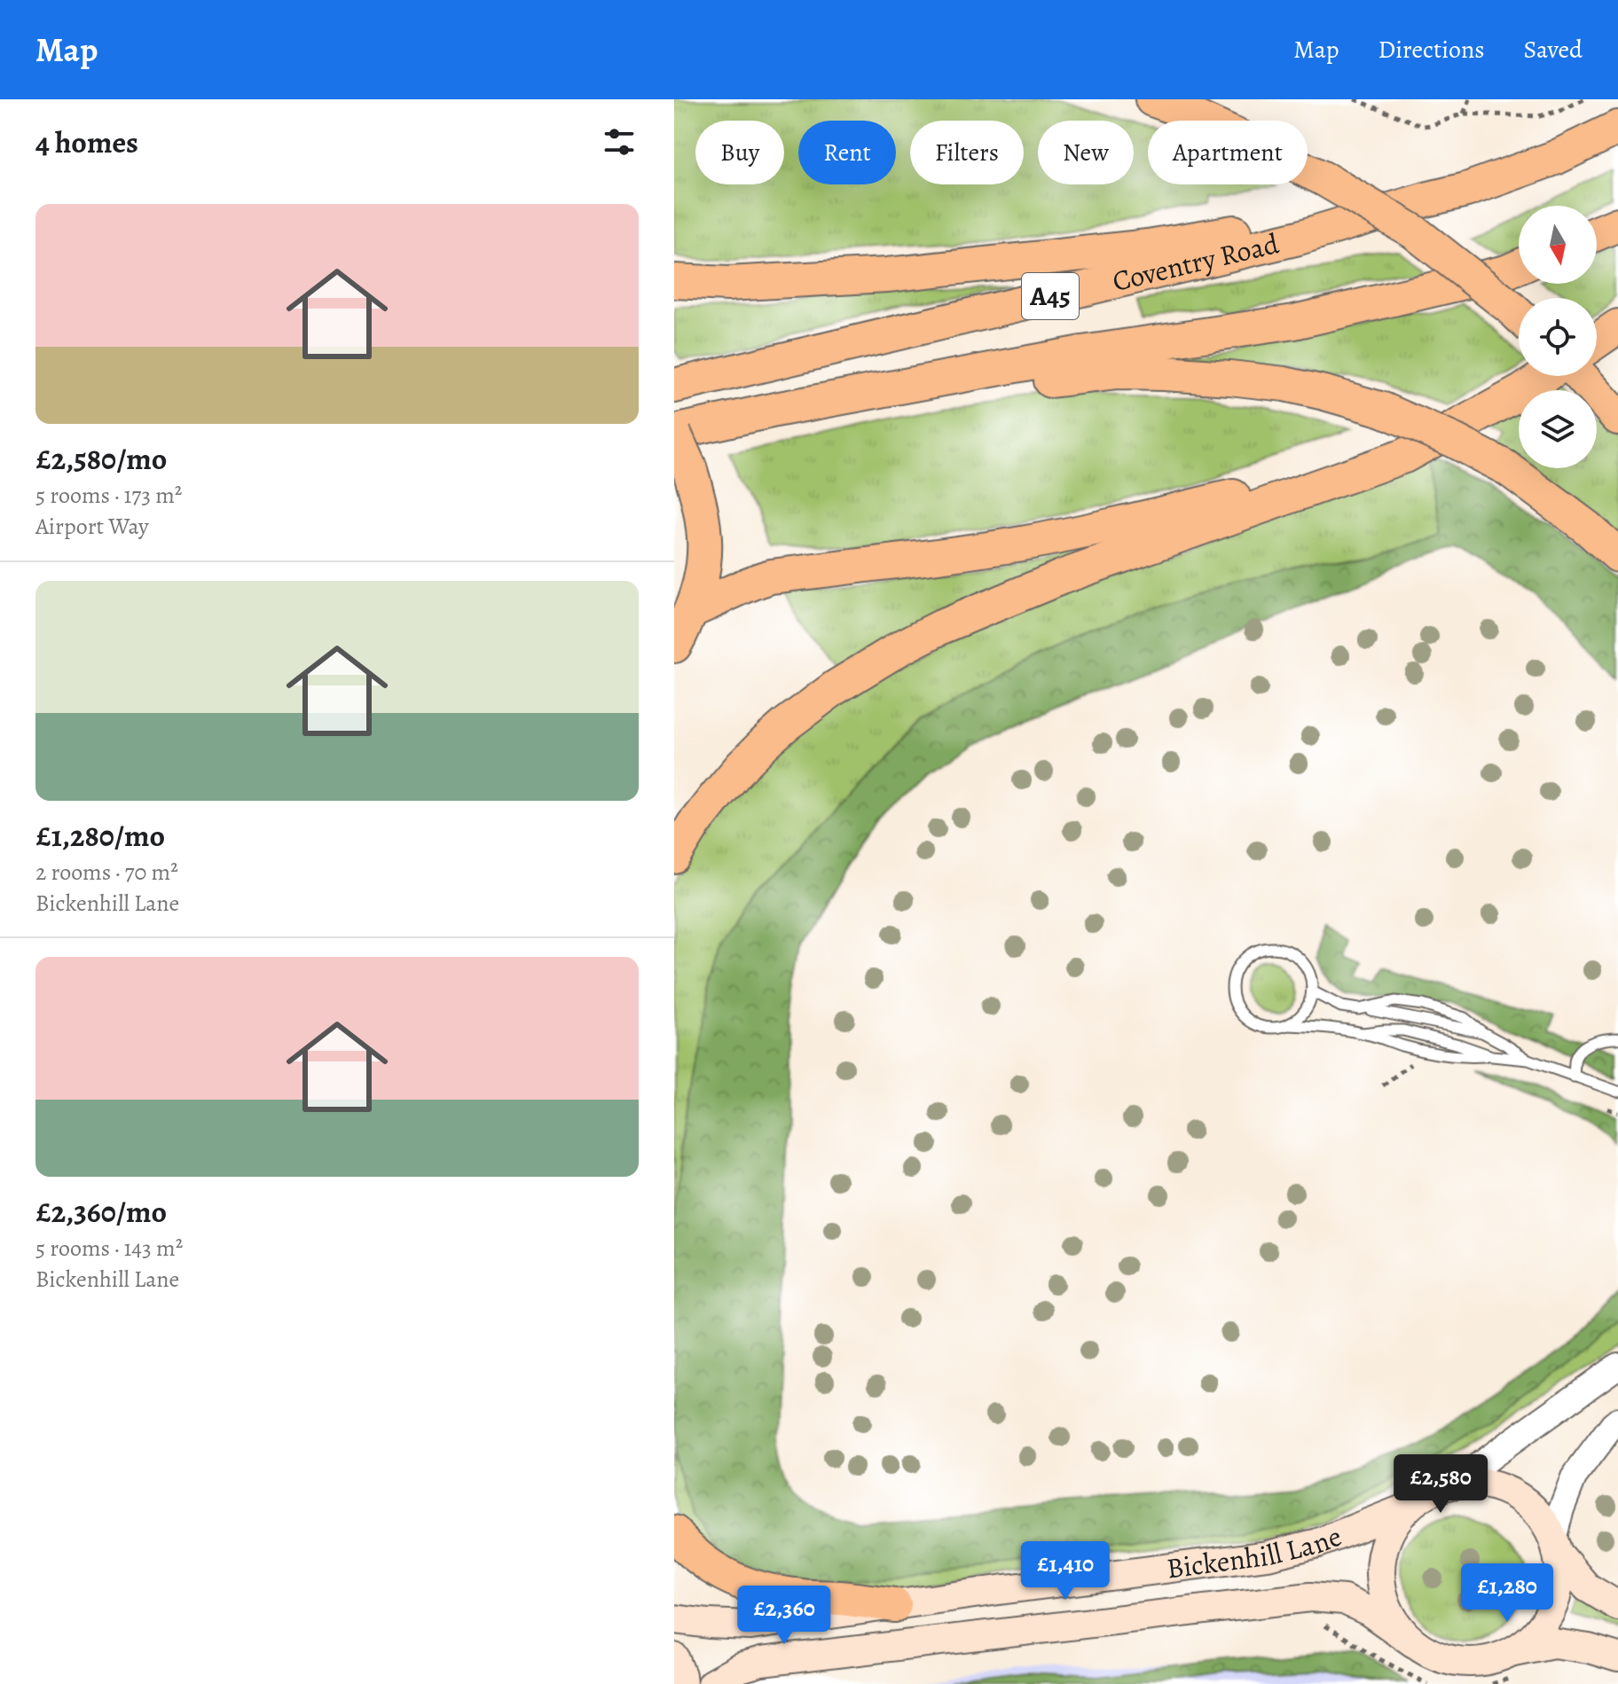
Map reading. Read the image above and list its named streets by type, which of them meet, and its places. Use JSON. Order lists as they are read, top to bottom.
{
  "streets": {
    "highway": ["Coventry Road", "A45"],
    "main road": ["Bickenhill Lane"]
  },
  "north": "bottom",
  "page": {
    "header": "Map",
    "nav": ["Map", "Directions", "Saved"],
    "heading": "4 homes",
    "chip": [
      "Buy",
      "Rent",
      "Filters",
      "New",
      "Apartment"
    ],
    "list": [
      {
        "name": "£2,580/mo",
        "note": "5 rooms · 173 m² · Airport Way"
      },
      {
        "name": "£1,280/mo",
        "note": "2 rooms · 70 m² · Bickenhill Lane"
      },
      {
        "name": "£2,360/mo",
        "note": "5 rooms · 143 m² · Bickenhill Lane"
      }
    ],
    "price": [
      "£2,580",
      "£1,410",
      "£1,280",
      "£2,360"
    ]
  }
}
